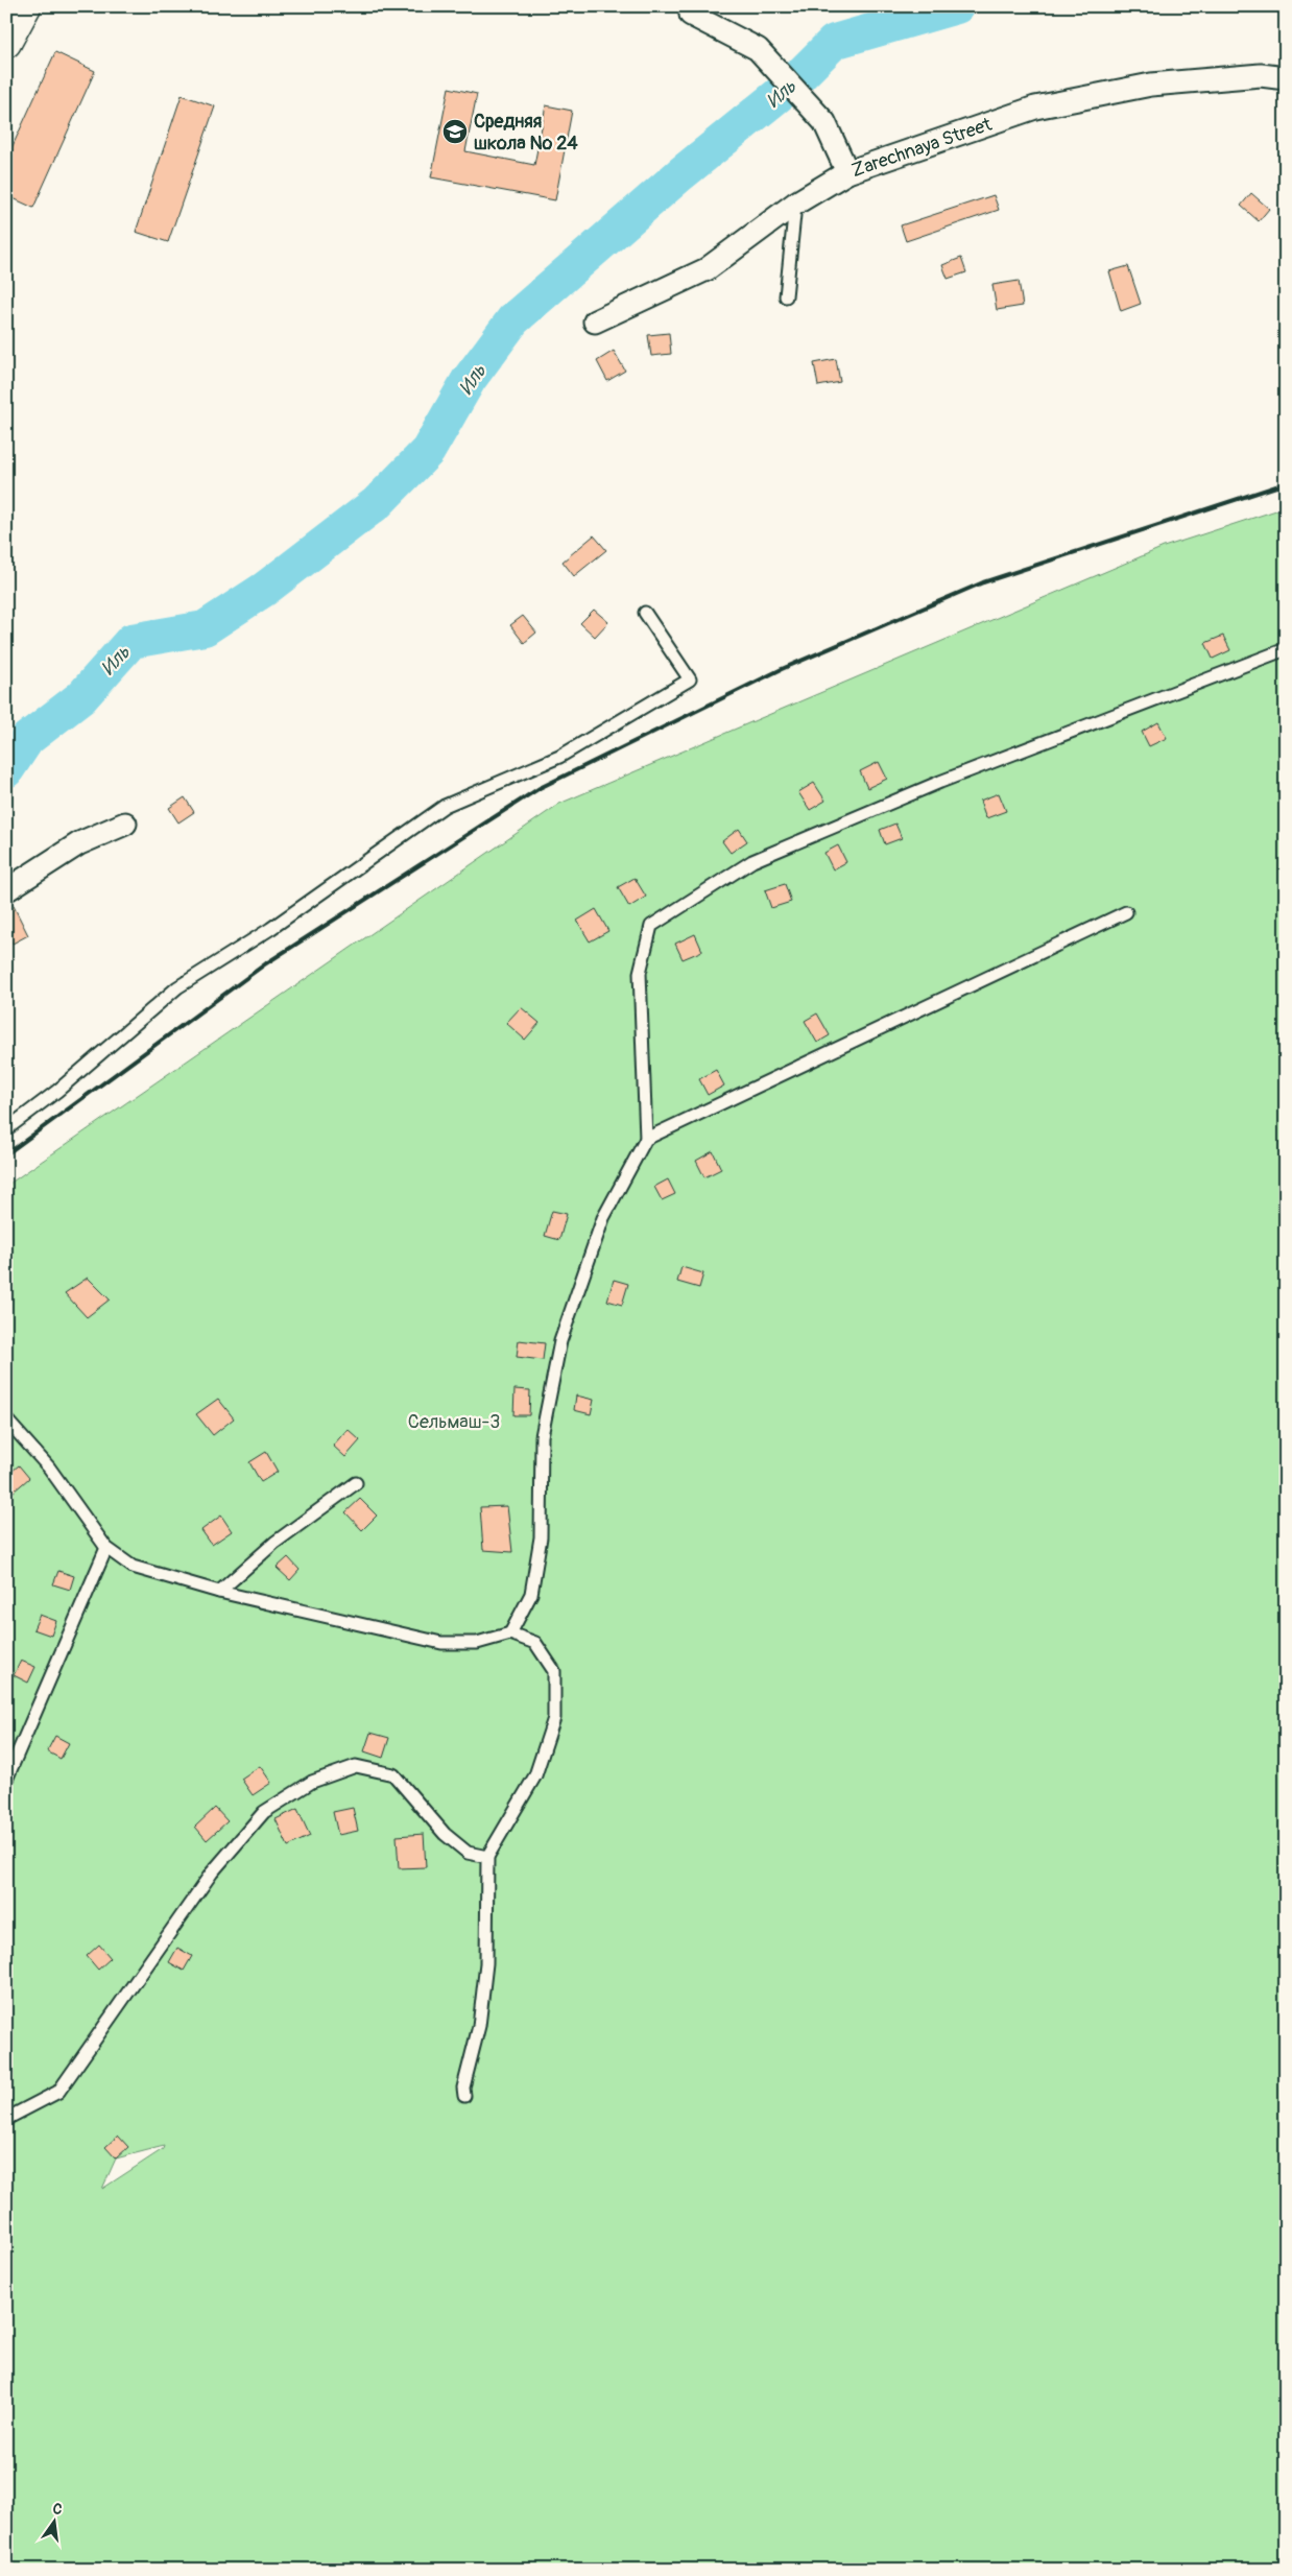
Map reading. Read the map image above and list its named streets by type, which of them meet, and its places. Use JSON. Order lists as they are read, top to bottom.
{
  "streets": {
    "street": ["Zarechnaya Street"]
  },
  "water": ["Иль"],
  "parks": ["Сельмаш-3"],
  "places": {
    "school or university": ["Средняя школа № 24"]
  },
  "north": "top"
}
